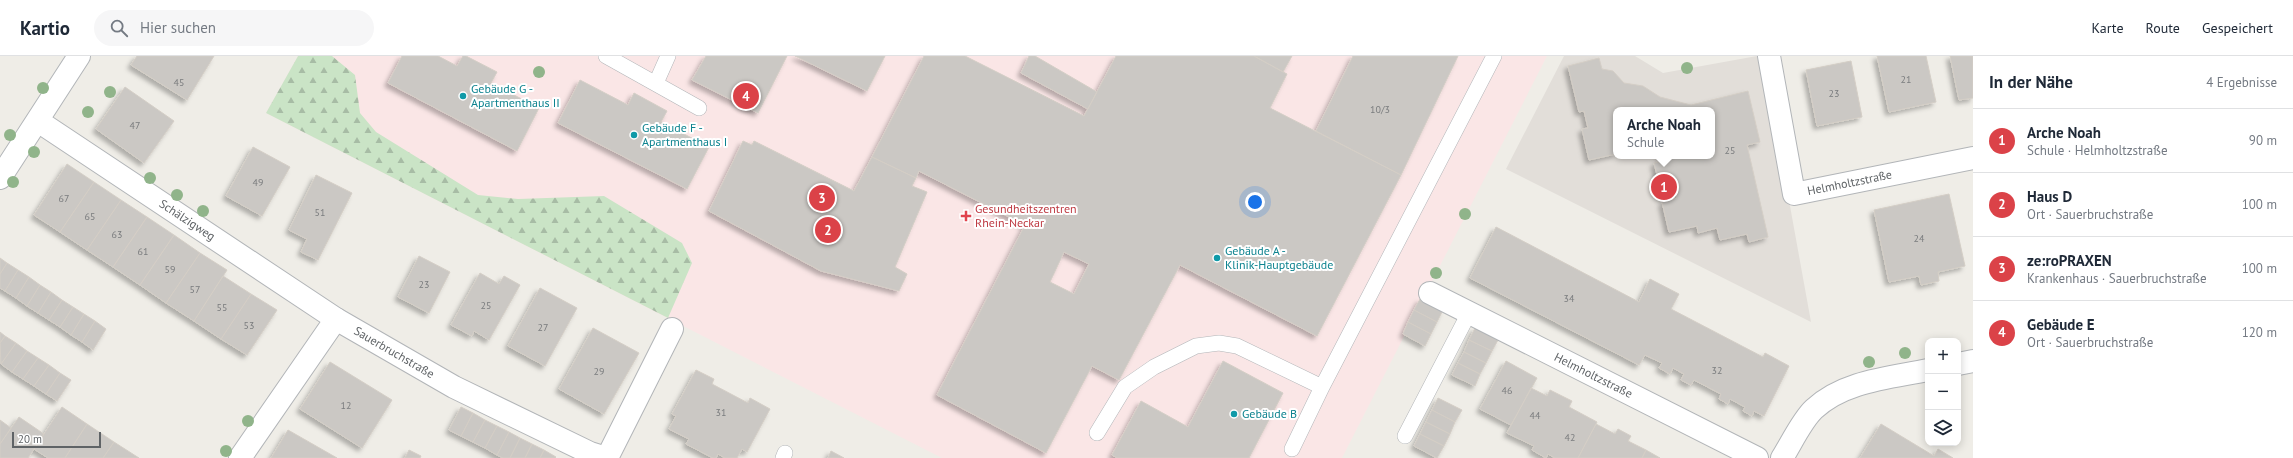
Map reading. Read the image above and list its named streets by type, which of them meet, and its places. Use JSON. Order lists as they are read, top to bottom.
{
  "streets": {
    "street": ["Helmholtzstraße", "Schälzigweg", "Sauerbruchstraße"]
  },
  "crossings": [
    ["Schälzigweg", "Sauerbruchstraße"]
  ],
  "places": {
    "other": [
      "Gebäude G - Apartmenthaus II",
      "Gebäude F - Apartmenthaus I",
      "Gebäude A - Klinik-Hauptgebäude",
      "Gebäude B"
    ],
    "health": ["Gesundheitszentren Rhein-Neckar"]
  },
  "house_numbers": [
    "21",
    "45",
    "23",
    "10/3",
    "47",
    "25",
    "49",
    "67",
    "51",
    "65",
    "63",
    "24",
    "61",
    "59",
    "23",
    "57",
    "34",
    "25",
    "55",
    "53",
    "27",
    "32",
    "29",
    "46",
    "12",
    "31",
    "44",
    "42"
  ],
  "scale_bar": "20 m",
  "page": {
    "header": "Kartio",
    "search": "Hier suchen",
    "nav": ["Karte", "Route", "Gespeichert"],
    "heading": ["In der Nähe", "4 Ergebnisse"],
    "pins": [
      "4",
      "1",
      "3",
      "2"
    ],
    "popup": ["Arche Noah", "Schule"],
    "list": [
      {
        "mark": "1",
        "name": "Arche Noah",
        "note": "Schule · Helmholtzstraße",
        "value": "90 m"
      },
      {
        "mark": "2",
        "name": "Haus D",
        "note": "Ort · Sauerbruchstraße",
        "value": "100 m"
      },
      {
        "mark": "3",
        "name": "ze:roPRAXEN",
        "note": "Krankenhaus · Sauerbruchstraße",
        "value": "100 m"
      },
      {
        "mark": "4",
        "name": "Gebäude E",
        "note": "Ort · Sauerbruchstraße",
        "value": "120 m"
      }
    ],
    "map_buttons": ["+", "−"],
    "scale": "20 m"
  }
}
